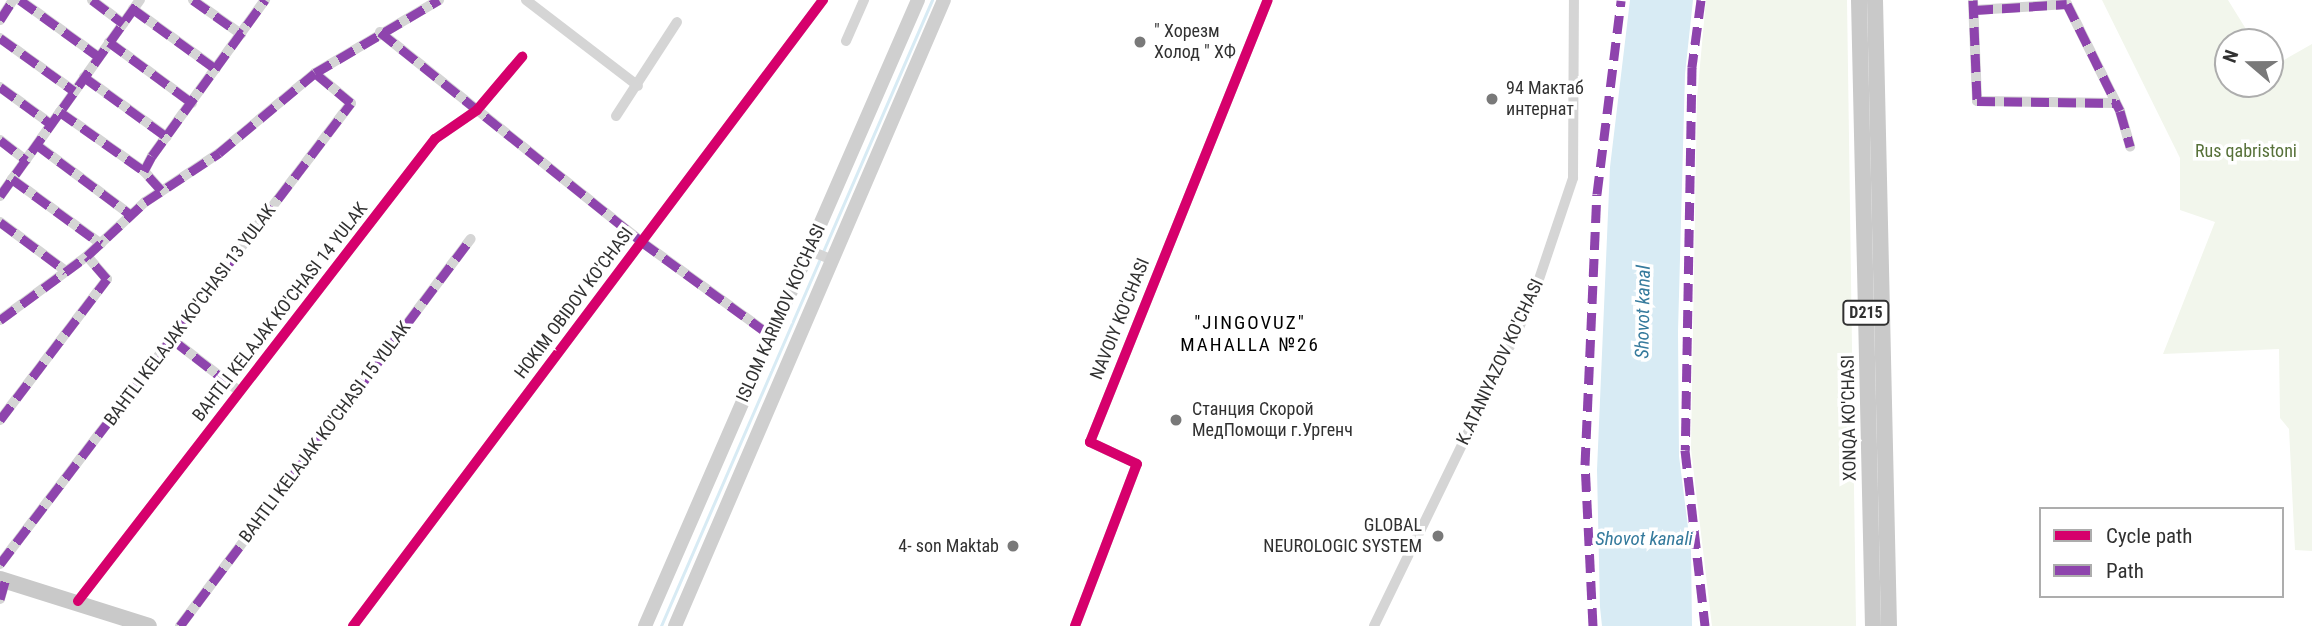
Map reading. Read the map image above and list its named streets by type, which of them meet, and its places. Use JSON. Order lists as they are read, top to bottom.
{
  "streets": {
    "main road": ["ISLOM KARIMOV KO'CHASI", "D215", "XONQA KO'CHASI"],
    "street": [
      "HOKIM OBIDOV KO'CHASI",
      "BAHTLI KELAJAK KO'CHASI 14 YULAK",
      "BAHTLI KELAJAK KO'CHASI 13 YULAK",
      "NAVOIY KO'CHASI",
      "K.ATANIYAZOV KO'CHASI",
      "BAHTLI KELAJAK KO'CHASI 15 YULAK"
    ]
  },
  "districts": ["\"JINGOVUZ\" MAHALLA №26"],
  "water": ["Shovot kanal", "Shovot kanali"],
  "parks": ["Rus qabristoni"],
  "places": [
    "\" Хорезм Холод \" ХФ",
    "94 Мактаб интернат",
    "Станция Скорой МедПомощи г.Ургенч",
    "GLOBAL NEUROLOGIC SYSTEM",
    "4- son Maktab"
  ],
  "legend": ["Cycle path", "Path"],
  "north": "left"
}
